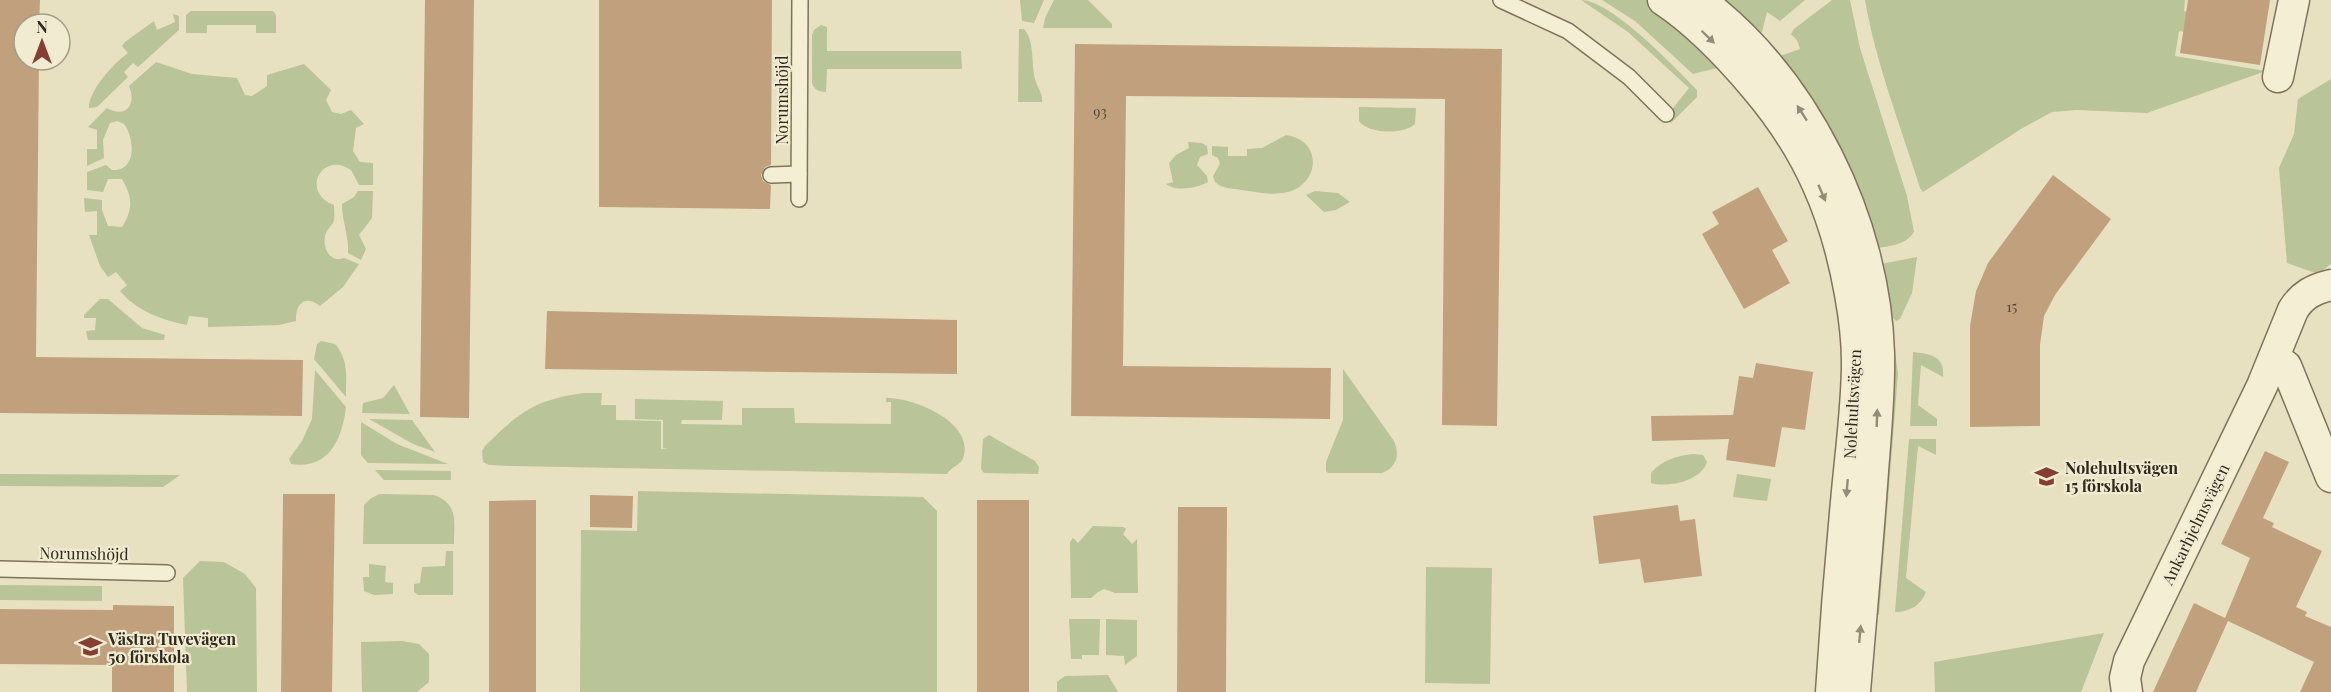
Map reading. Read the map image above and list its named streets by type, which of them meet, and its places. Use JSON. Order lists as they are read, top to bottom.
{
  "streets": {
    "street": ["Nolehultsvägen", "Ankarhjelmsvägen"],
    "lane": ["Norumshöjd"]
  },
  "places": {
    "school or university": ["Nolehultsvägen 15 förskola", "Västra Tuvevägen 50 förskola"]
  },
  "house_numbers": ["93", "15"],
  "north": "top"
}
